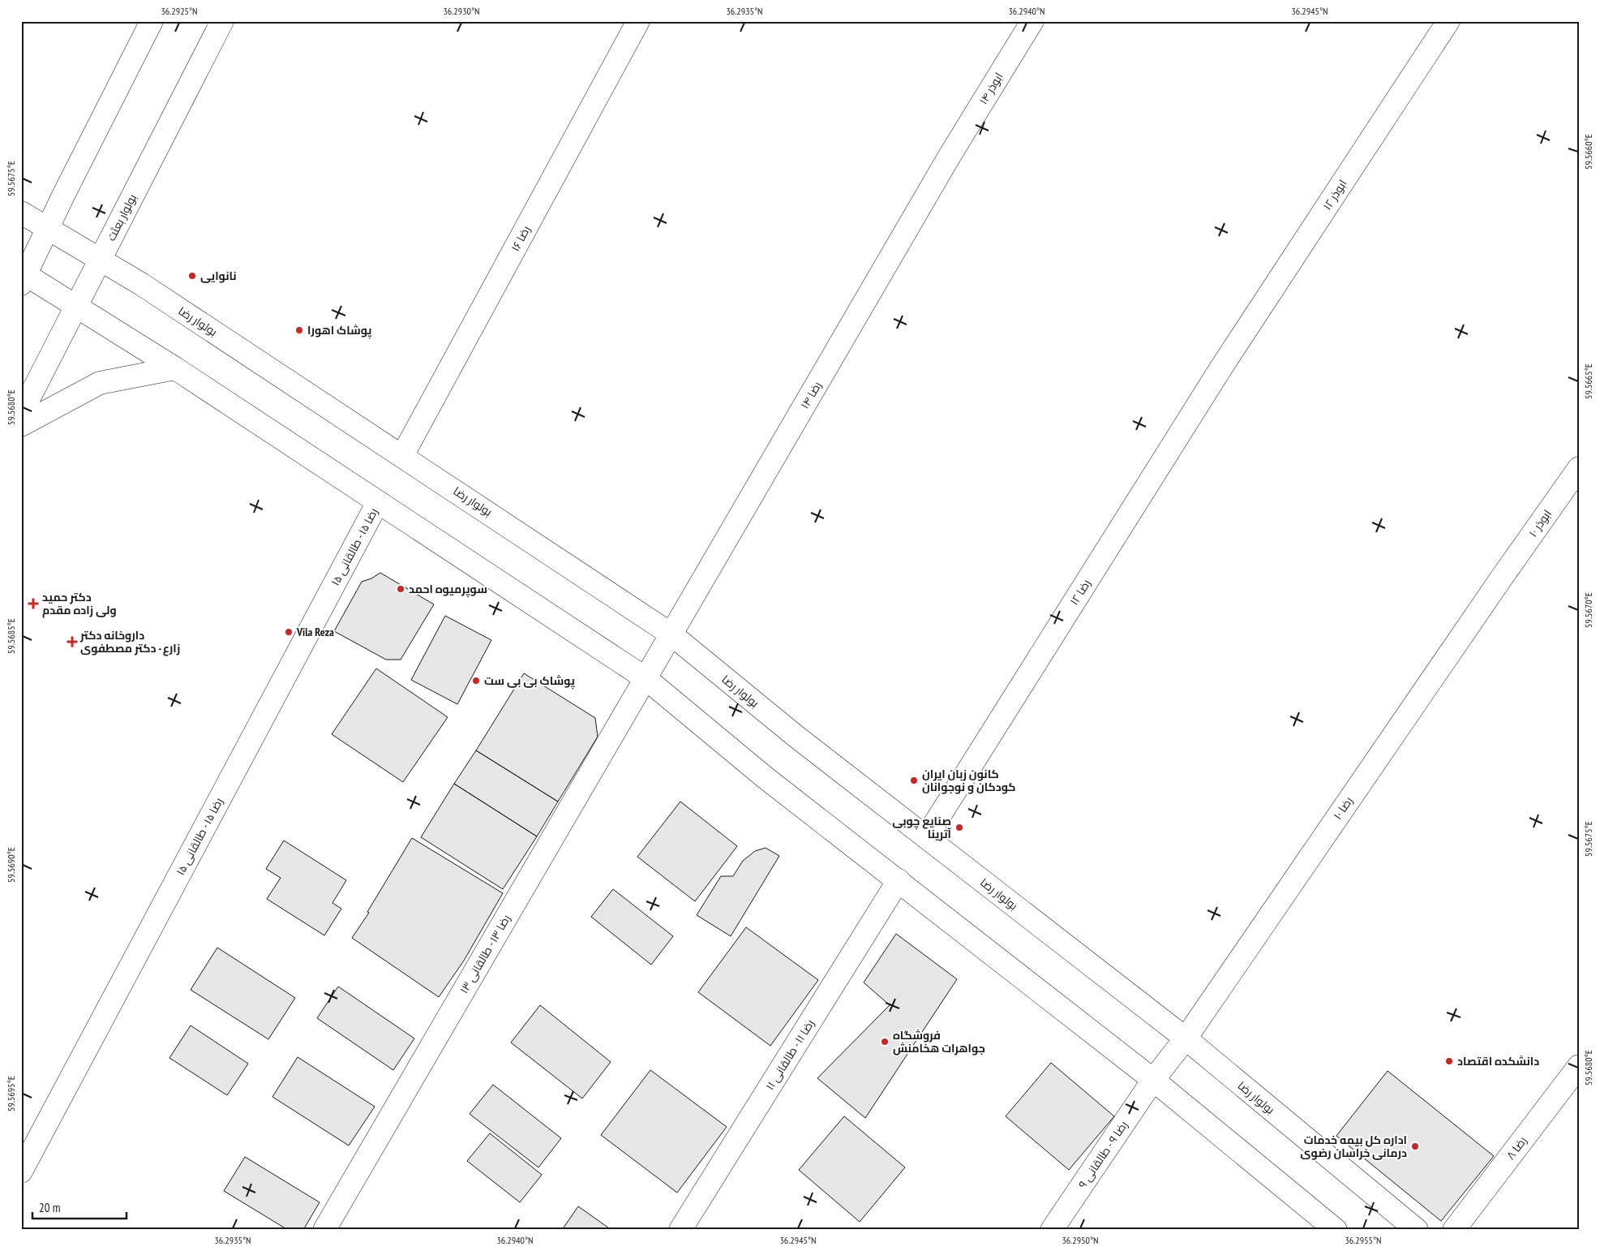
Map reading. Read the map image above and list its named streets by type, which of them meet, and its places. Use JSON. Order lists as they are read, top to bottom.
{
  "streets": {
    "street": [
      "ابوذر ۱۴",
      "ابوذر ۱۲",
      "بولوار بعثت",
      "رضا ۱۶",
      "بولوار رضا",
      "رضا ۱۴",
      "ابوذر ۱۰",
      "رضا ۱۵ - طالقانی ۱۵",
      "رضا ۱۲",
      "رضا ۱۰",
      "رضا ۱۳ - طالقانی ۱۳",
      "رضا ۱۱ - طالقانی ۱۱",
      "رضا ۸",
      "رضا ۹ - طالقانی ۹"
    ]
  },
  "crossings": [
    ["ابوذر ۱۴", "رضا ۱۴"],
    ["ابوذر ۱۲", "رضا ۱۲"],
    ["بولوار بعثت", "بولوار رضا"],
    ["رضا ۱۶", "بولوار رضا"],
    ["بولوار رضا", "رضا ۱۴"],
    ["بولوار رضا", "رضا ۱۲"],
    ["بولوار رضا", "رضا ۱۰"],
    ["رضا ۱۴", "رضا ۱۳ - طالقانی ۱۳"],
    ["ابوذر ۱۰", "رضا ۱۰"],
    ["رضا ۱۰", "رضا ۹ - طالقانی ۹"]
  ],
  "places": {
    "other": [
      "نانوایی",
      "پوشاک اهورا",
      "سوپرمیوه احمد",
      "Vila Reza",
      "پوشاک بی بی ست",
      "کانون زبان ایران کودکان و نوجوانان",
      "صنایع چوبی آترینا",
      "فروشگاه جواهرات هخامنش",
      "دانشکده اقتصاد",
      "اداره کل بیمه خدمات درمانی خراسان رضوی"
    ],
    "health": ["دکتر حمید ولی زاده مقدم", "داروخانه دکتر زارع - دکتر مصطفوی"]
  },
  "scale_bar": "20 m",
  "coordinates": [
    "36.2925°N",
    "36.2930°N",
    "36.2935°N",
    "36.2940°N",
    "36.2945°N",
    "59.5660°E",
    "59.5675°E",
    "59.5665°E",
    "59.5680°E",
    "59.5670°E",
    "59.5685°E",
    "59.5690°E",
    "59.5695°E",
    "36.2950°N",
    "36.2955°N"
  ]
}
